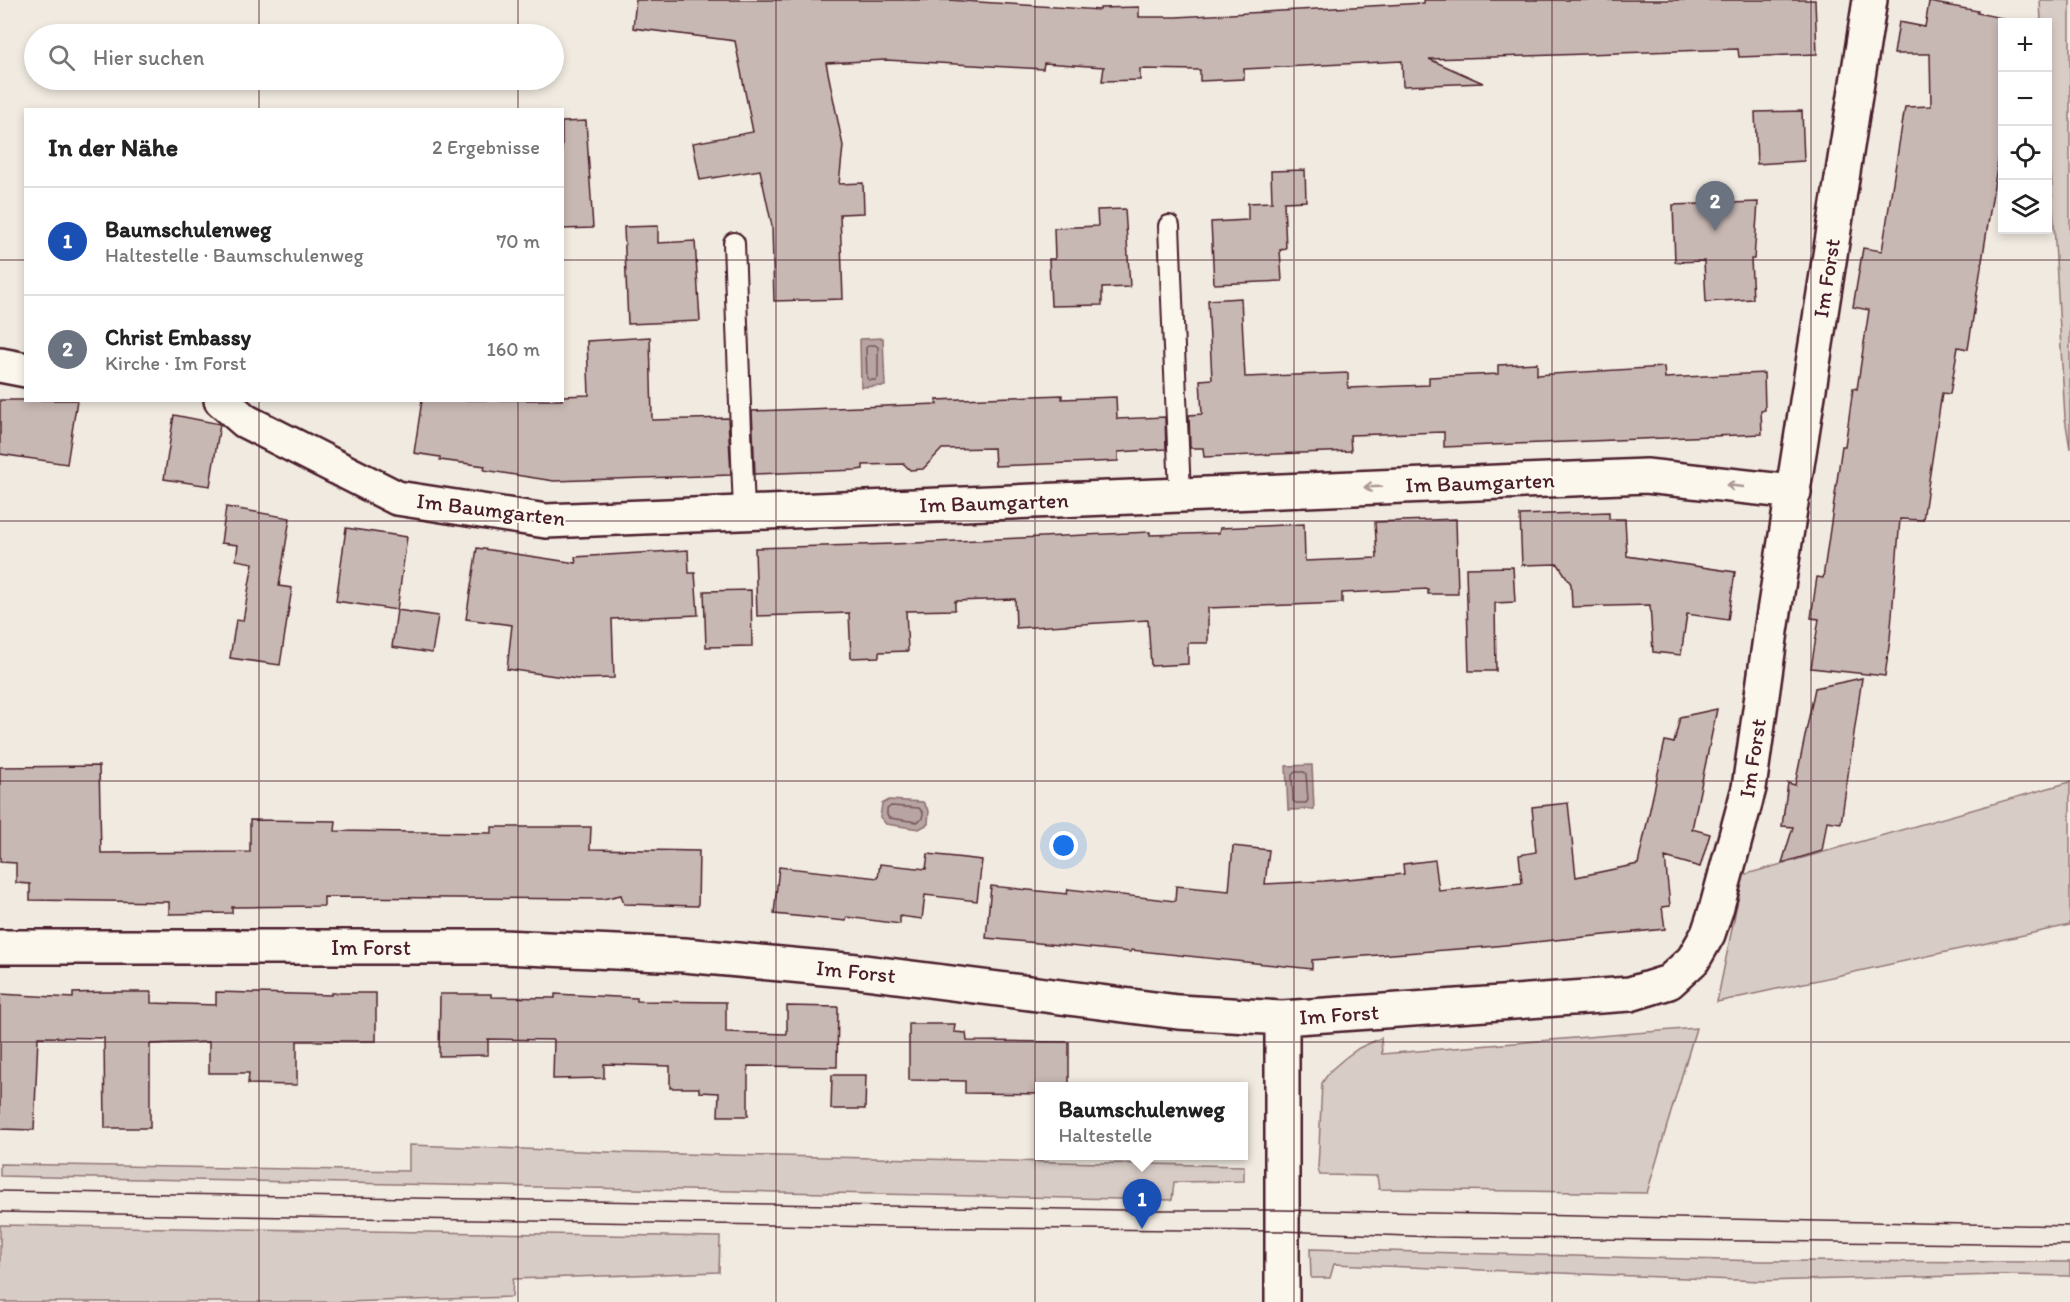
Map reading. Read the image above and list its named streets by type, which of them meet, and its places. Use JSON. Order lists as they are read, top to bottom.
{
  "streets": {
    "street": ["Im Forst", "Im Baumgarten"]
  },
  "crossings": [
    ["Im Forst", "Im Baumgarten"]
  ],
  "one_way": ["Im Baumgarten"],
  "page": {
    "map_buttons": ["+", "−"],
    "search": "Hier suchen",
    "heading": ["In der Nähe", "2 Ergebnisse"],
    "pins": ["2", "1"],
    "list": [
      {
        "mark": "1",
        "name": "Baumschulenweg",
        "note": "Haltestelle · Baumschulenweg",
        "value": "70 m"
      },
      {
        "mark": "2",
        "name": "Christ Embassy",
        "note": "Kirche · Im Forst",
        "value": "160 m"
      }
    ],
    "popup": ["Baumschulenweg", "Haltestelle"]
  }
}
